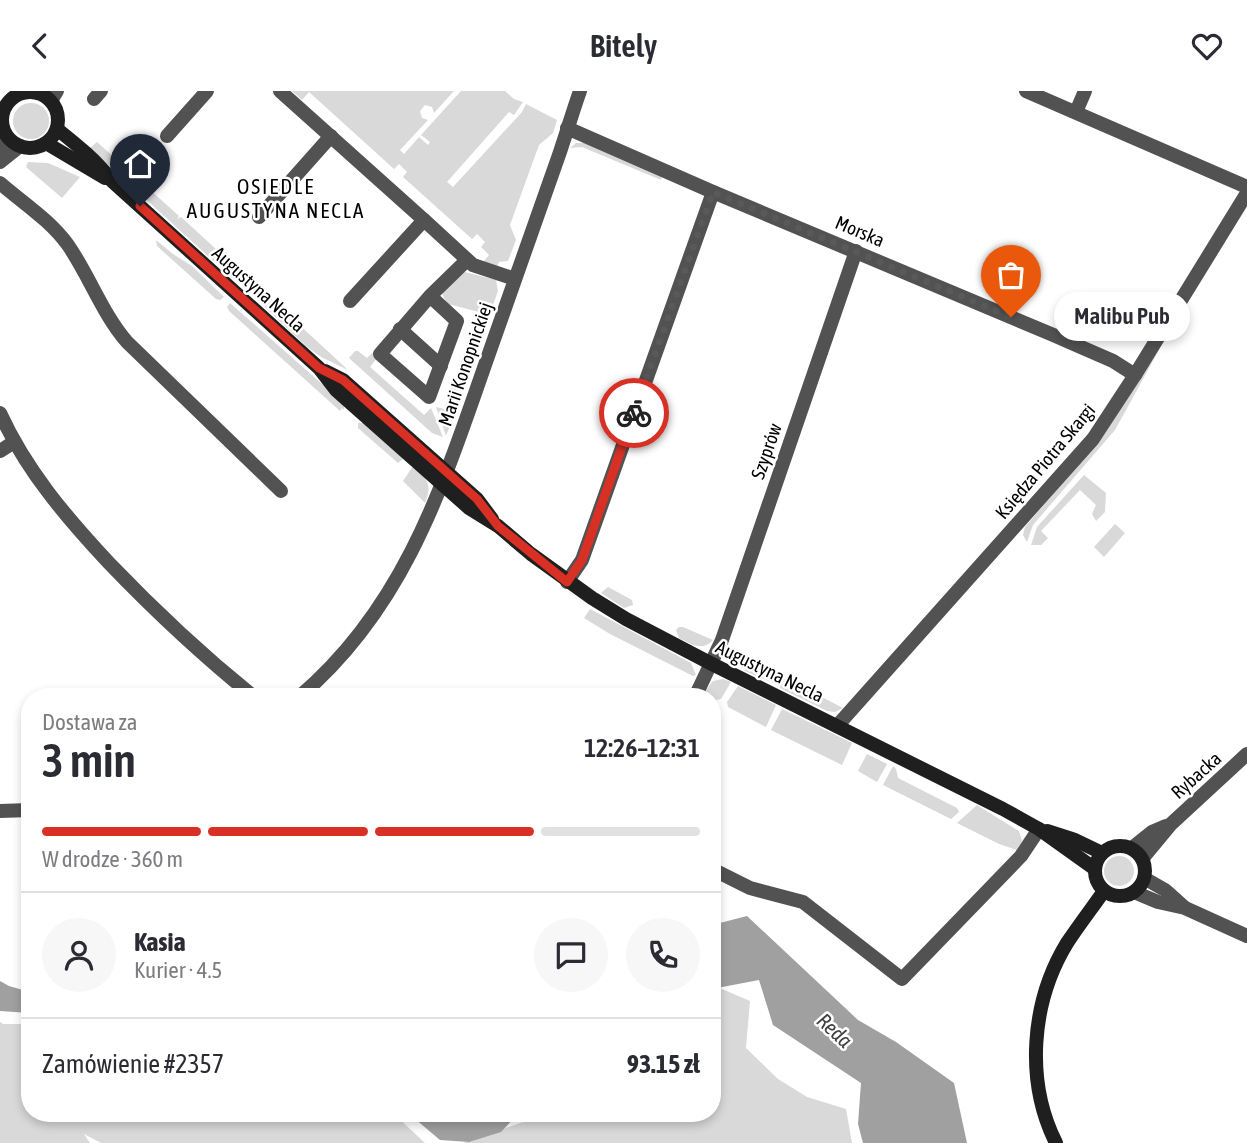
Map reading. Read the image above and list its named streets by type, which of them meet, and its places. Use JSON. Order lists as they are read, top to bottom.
{
  "streets": {
    "main road": ["Augustyna Necla"],
    "street": [
      "Morska",
      "Marii Konopnickiej",
      "Szyprów",
      "Księdza Piotra Skargi",
      "Rybacka"
    ]
  },
  "crossings": [
    ["Morska", "Marii Konopnickiej"],
    ["Morska", "Szyprów"],
    ["Morska", "Księdza Piotra Skargi"],
    ["Augustyna Necla", "Marii Konopnickiej"],
    ["Augustyna Necla", "Szyprów"],
    ["Augustyna Necla", "Księdza Piotra Skargi"],
    ["Augustyna Necla", "Rybacka"]
  ],
  "districts": ["OSIEDLE AUGUSTYNA NECLA"],
  "water": ["Reda"],
  "places": ["Malibu Pub"],
  "page": {
    "header": "Bitely",
    "bubble": "Malibu Pub",
    "heading": ["3 min", "Dostawa za", "12:26–12:31"],
    "panel": [
      "Kasia",
      "Kurier · 4.5",
      "Zamówienie #2357",
      "93.15 zł"
    ],
    "bar": "W drodze · 360 m"
  }
}
